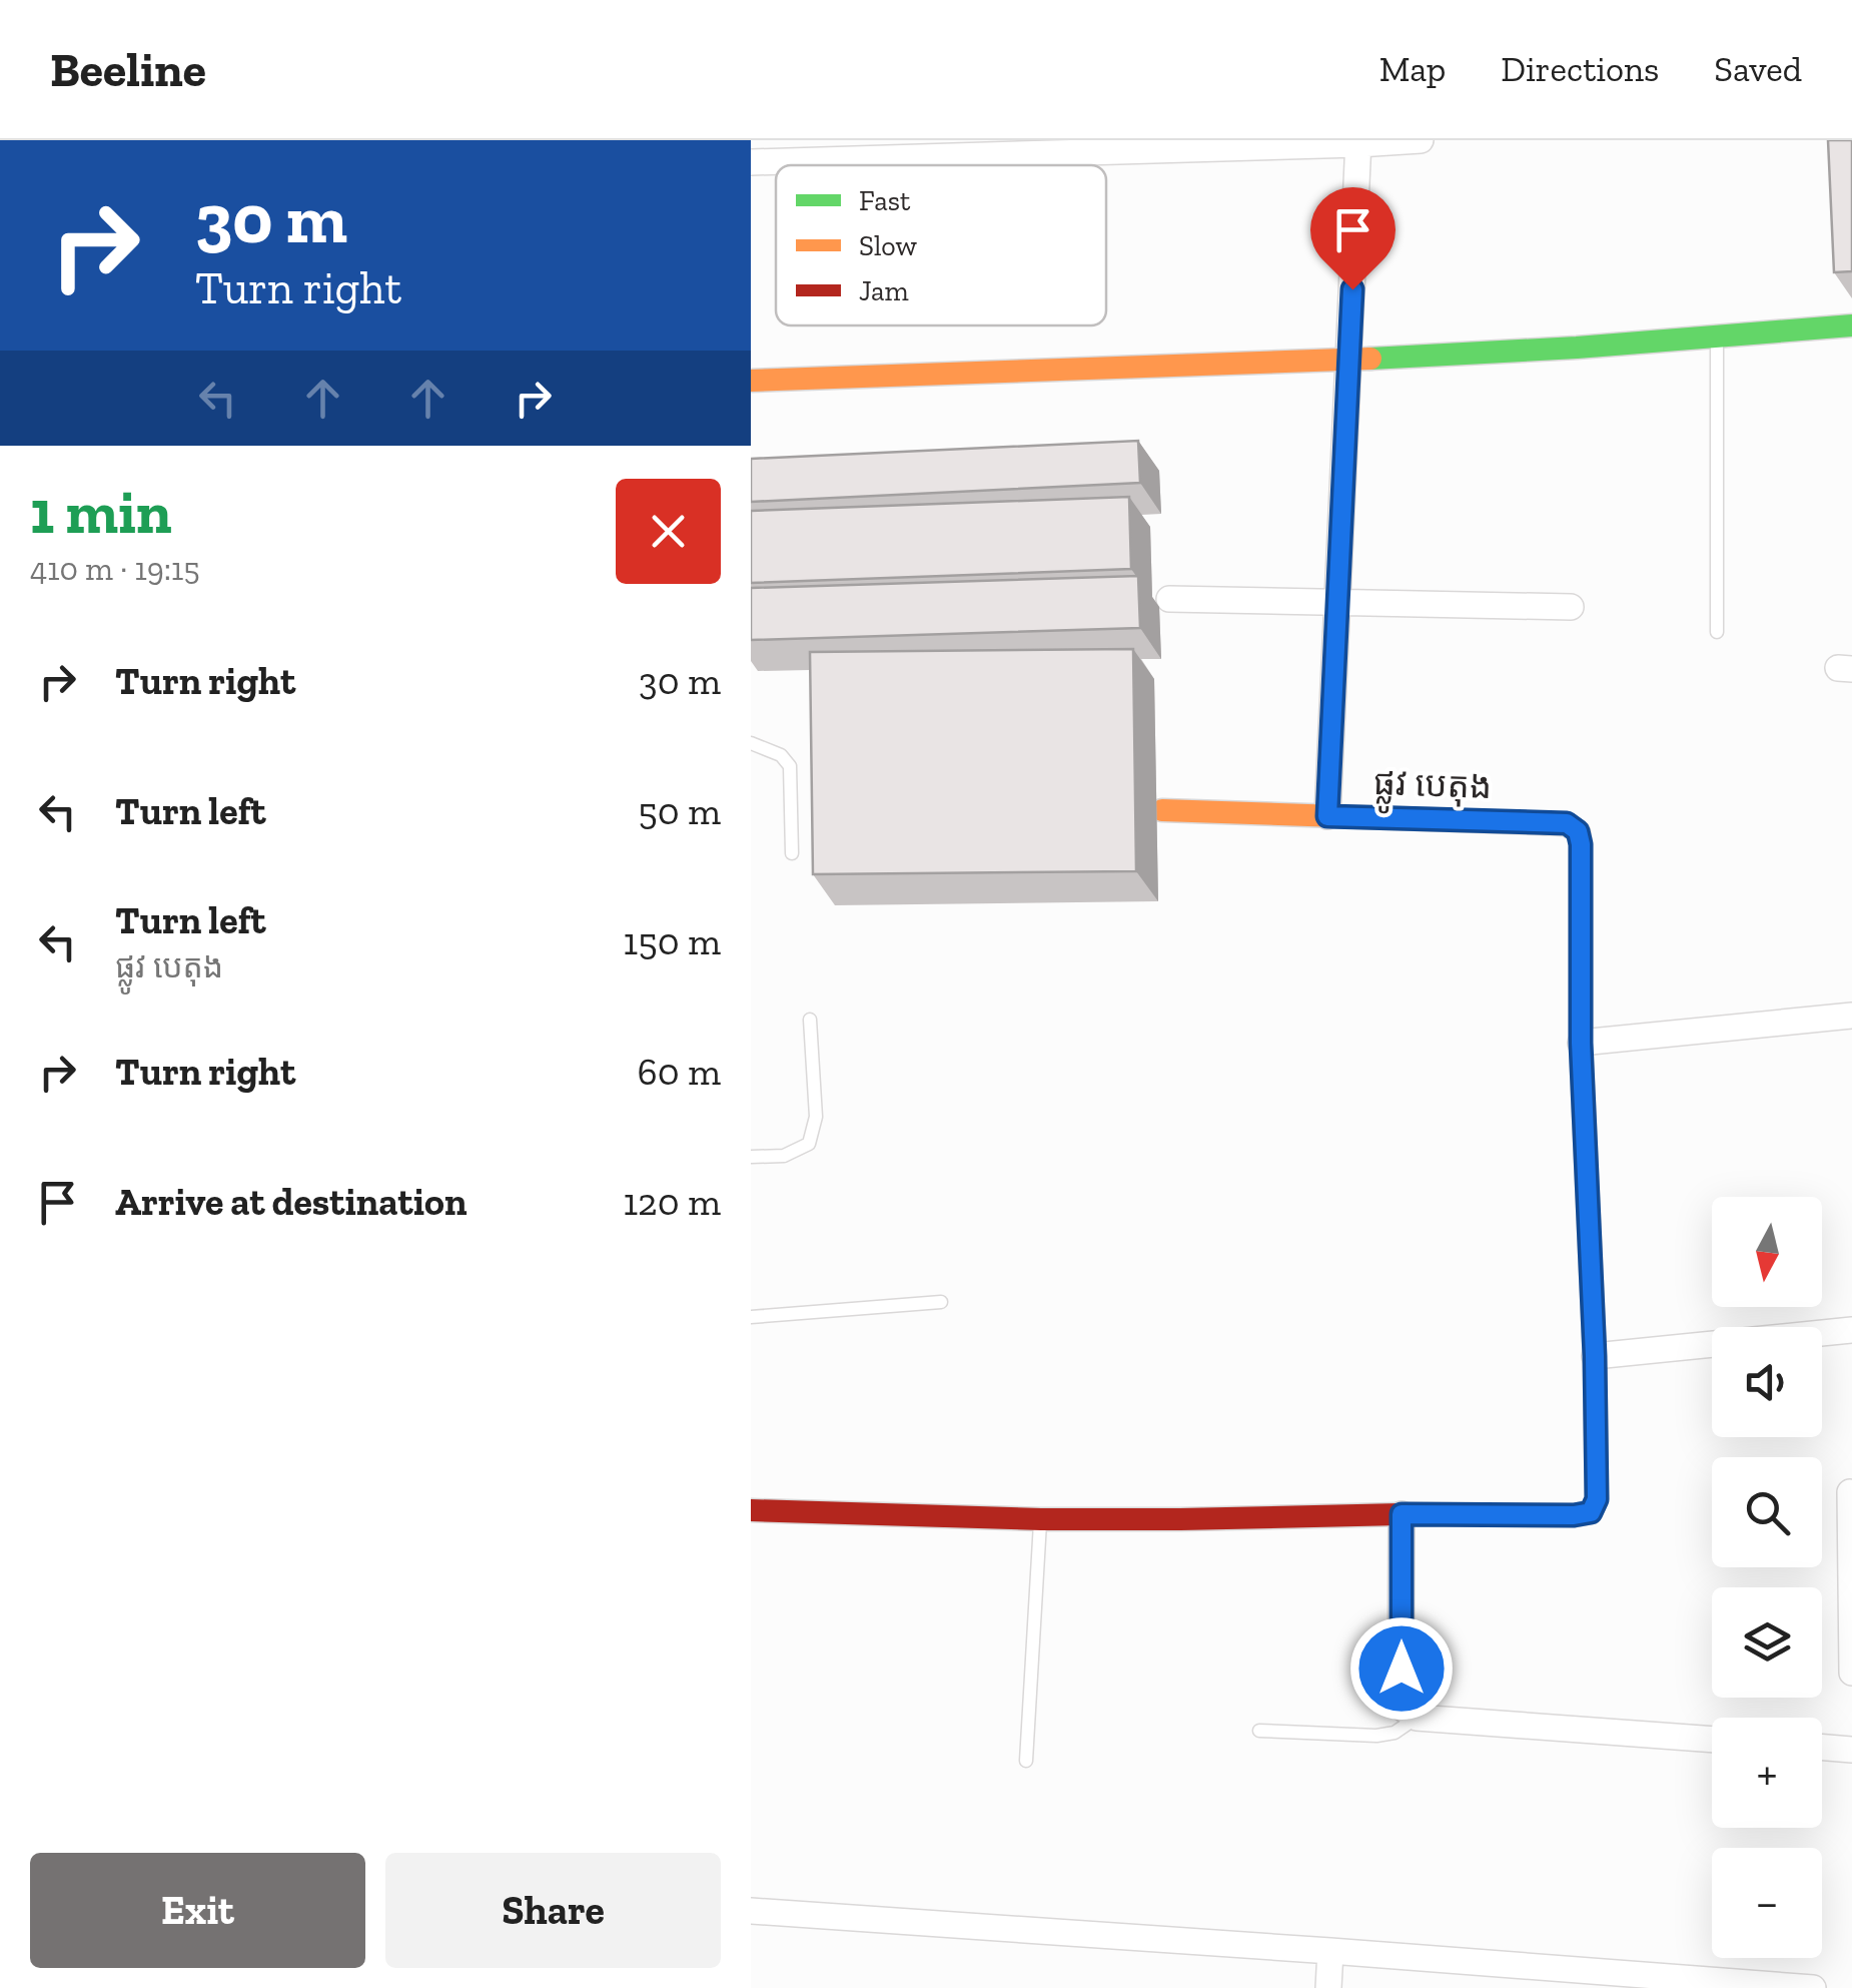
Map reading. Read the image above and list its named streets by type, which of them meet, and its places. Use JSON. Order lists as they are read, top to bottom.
{
  "streets": {
    "street": ["ផ្លូវ បេតុង"]
  },
  "legend": ["Fast", "Slow", "Jam"],
  "north": "bottom",
  "page": {
    "header": "Beeline",
    "nav": ["Map", "Directions", "Saved"],
    "turn": ["30 m", "Turn right"],
    "heading": ["1 min", "410 m · 19:15"],
    "list": [
      {
        "name": "Turn right",
        "value": "30 m"
      },
      {
        "name": "Turn left",
        "value": "50 m"
      },
      {
        "name": "Turn left",
        "note": "ផ្លូវ បេតុង",
        "value": "150 m"
      },
      {
        "name": "Turn right",
        "value": "60 m"
      },
      {
        "name": "Arrive at destination",
        "value": "120 m"
      }
    ],
    "map_buttons": ["+", "−"],
    "buttons": ["Exit", "Share"]
  }
}
